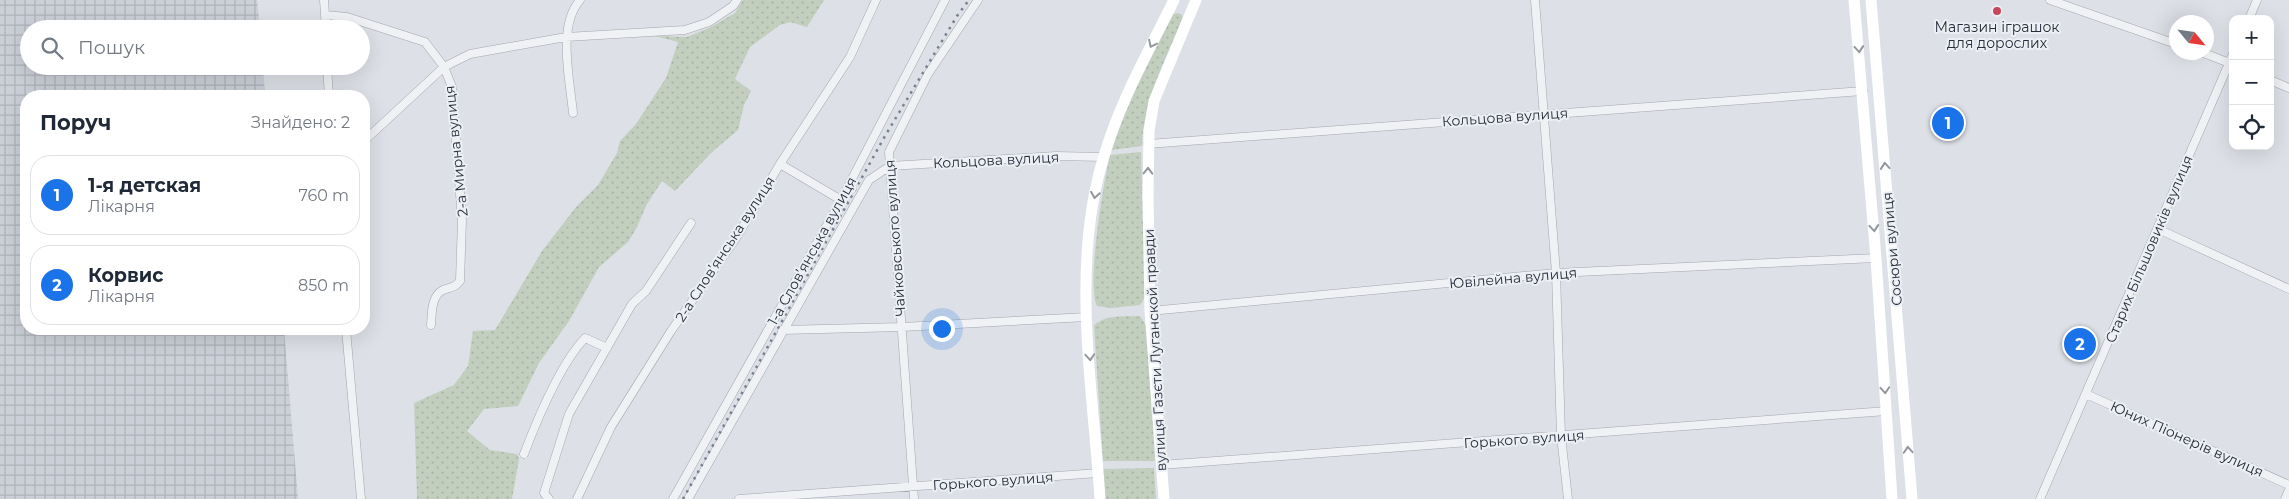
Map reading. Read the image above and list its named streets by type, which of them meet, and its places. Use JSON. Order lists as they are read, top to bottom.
{
  "streets": {
    "street": [
      "Кольцова вулиця",
      "2-а Мирна вулиця",
      "Чайковського вулиця",
      "2-а Слов’янська вулиця",
      "Сосюри вулиця",
      "Старих Більшовиків вулиця",
      "1-а Слов’янська вулиця",
      "Ювілейна вулиця",
      "вулиця Газєти Луганской правди",
      "Горького вулиця",
      "Юних Піонерів вулиця"
    ]
  },
  "crossings": [
    ["Кольцова вулиця", "Чайковського вулиця"],
    ["Кольцова вулиця", "Сосюри вулиця"],
    ["Кольцова вулиця", "вулиця Газєти Луганской правди"],
    ["Чайковського вулиця", "Горького вулиця"],
    ["Сосюри вулиця", "Ювілейна вулиця"],
    ["Сосюри вулиця", "Горького вулиця"],
    ["Старих Більшовиків вулиця", "Юних Піонерів вулиця"],
    ["Ювілейна вулиця", "вулиця Газєти Луганской правди"],
    ["вулиця Газєти Луганской правди", "Горького вулиця"]
  ],
  "places": ["Магазин іграшок для дорослих"],
  "north": "bottom right",
  "page": {
    "map_buttons": ["+", "−"],
    "search": "Пошук",
    "heading": ["Поруч", "Знайдено: 2"],
    "pins": ["1", "2"],
    "list": [
      {
        "mark": "1",
        "name": "1-я детская",
        "note": "Лікарня",
        "value": "760 m"
      },
      {
        "mark": "2",
        "name": "Корвис",
        "note": "Лікарня",
        "value": "850 m"
      }
    ]
  }
}
